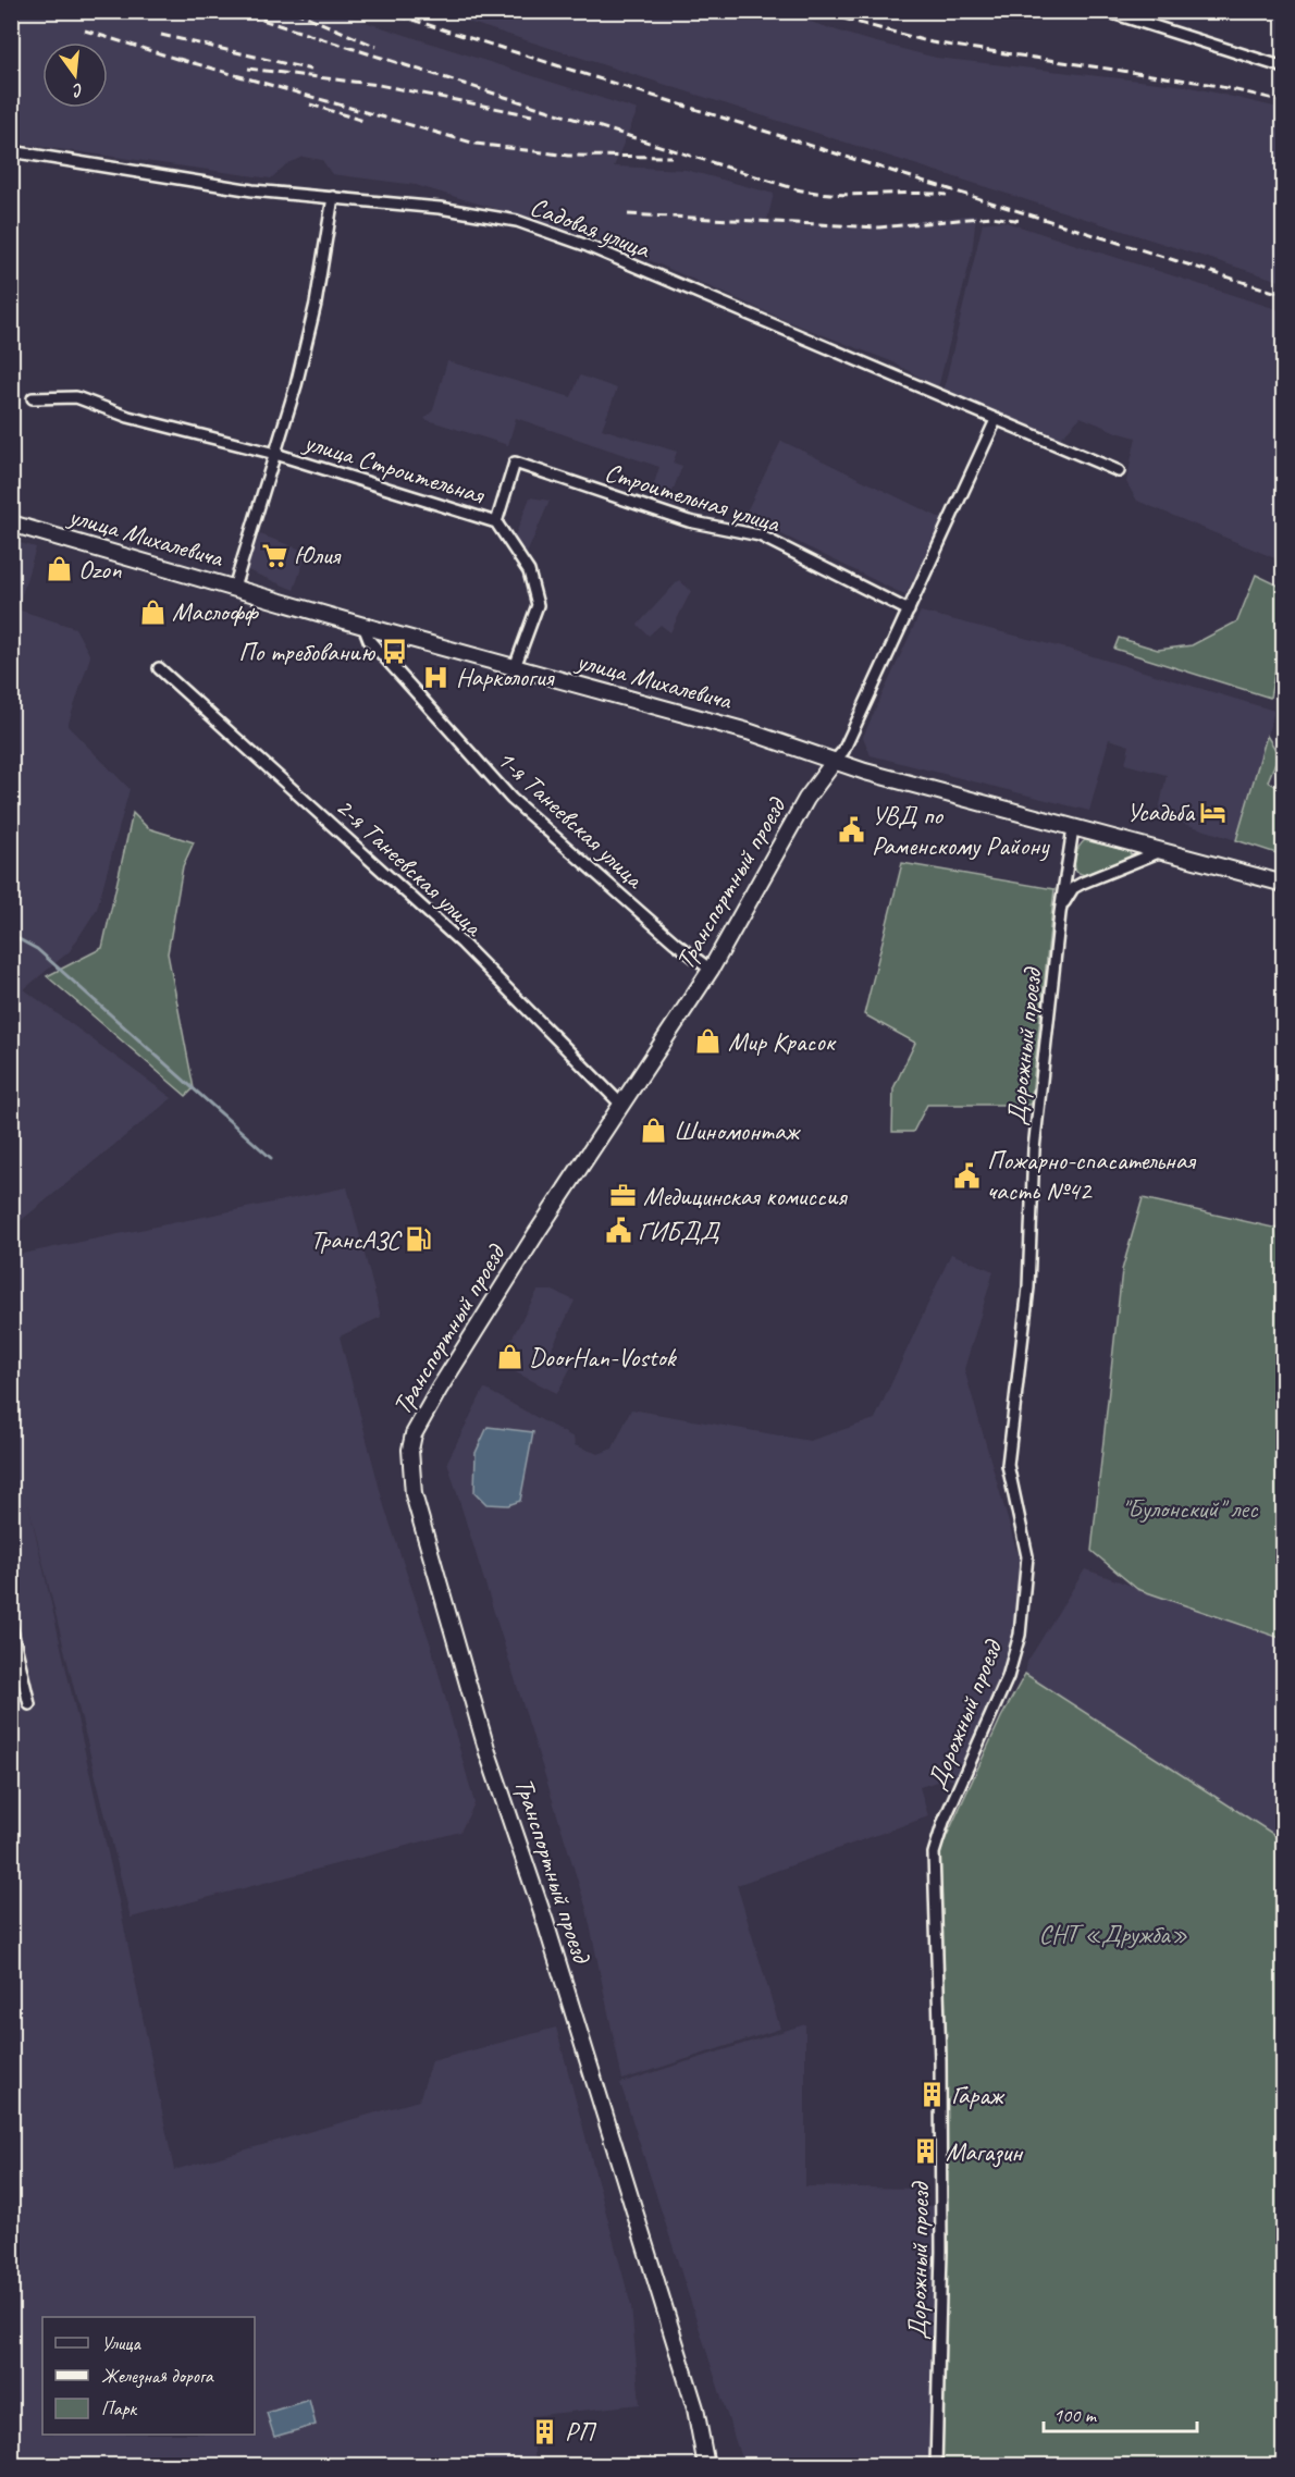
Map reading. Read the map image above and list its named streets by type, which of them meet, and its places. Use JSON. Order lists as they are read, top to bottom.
{
  "streets": {
    "main road": ["улица Михалевича", "Транспортный проезд"],
    "street": [
      "Садовая улица",
      "улица Строительная",
      "Строительная улица",
      "1-я Танеевская улица",
      "2-я Танеевская улица",
      "Дорожный проезд"
    ]
  },
  "crossings": [
    ["Садовая улица", "улица Строительная"],
    ["Садовая улица", "Транспортный проезд"],
    ["улица Строительная", "Строительная улица"],
    ["улица Строительная", "улица Михалевича"],
    ["Строительная улица", "Транспортный проезд"],
    ["улица Михалевича", "1-я Танеевская улица"],
    ["улица Михалевича", "Транспортный проезд"],
    ["улица Михалевича", "Дорожный проезд"],
    ["1-я Танеевская улица", "Транспортный проезд"],
    ["2-я Танеевская улица", "Транспортный проезд"]
  ],
  "parks": ["\"Булонский\" лес", "СНТ «Дружба»"],
  "places": {
    "supermarket": ["Юлия"],
    "shop": [
      "Ozon",
      "Маслофф",
      "Мир Красок",
      "Шиномонтаж",
      "DoorHan-Vostok"
    ],
    "bus stop": ["По требованию"],
    "hospital": ["Наркология"],
    "hotel": ["Усадьба"],
    "public building": ["УВД по Раменскому Району", "Пожарно-спасательная часть №42", "ГИБДД"],
    "office": ["Медицинская комиссия"],
    "fuel station": ["ТрансАЗС"],
    "building": ["Гараж", "Магазин", "РП"]
  },
  "legend": ["Улица", "Железная дорога", "Парк"],
  "scale_bar": "100 m",
  "north": "bottom"
}
